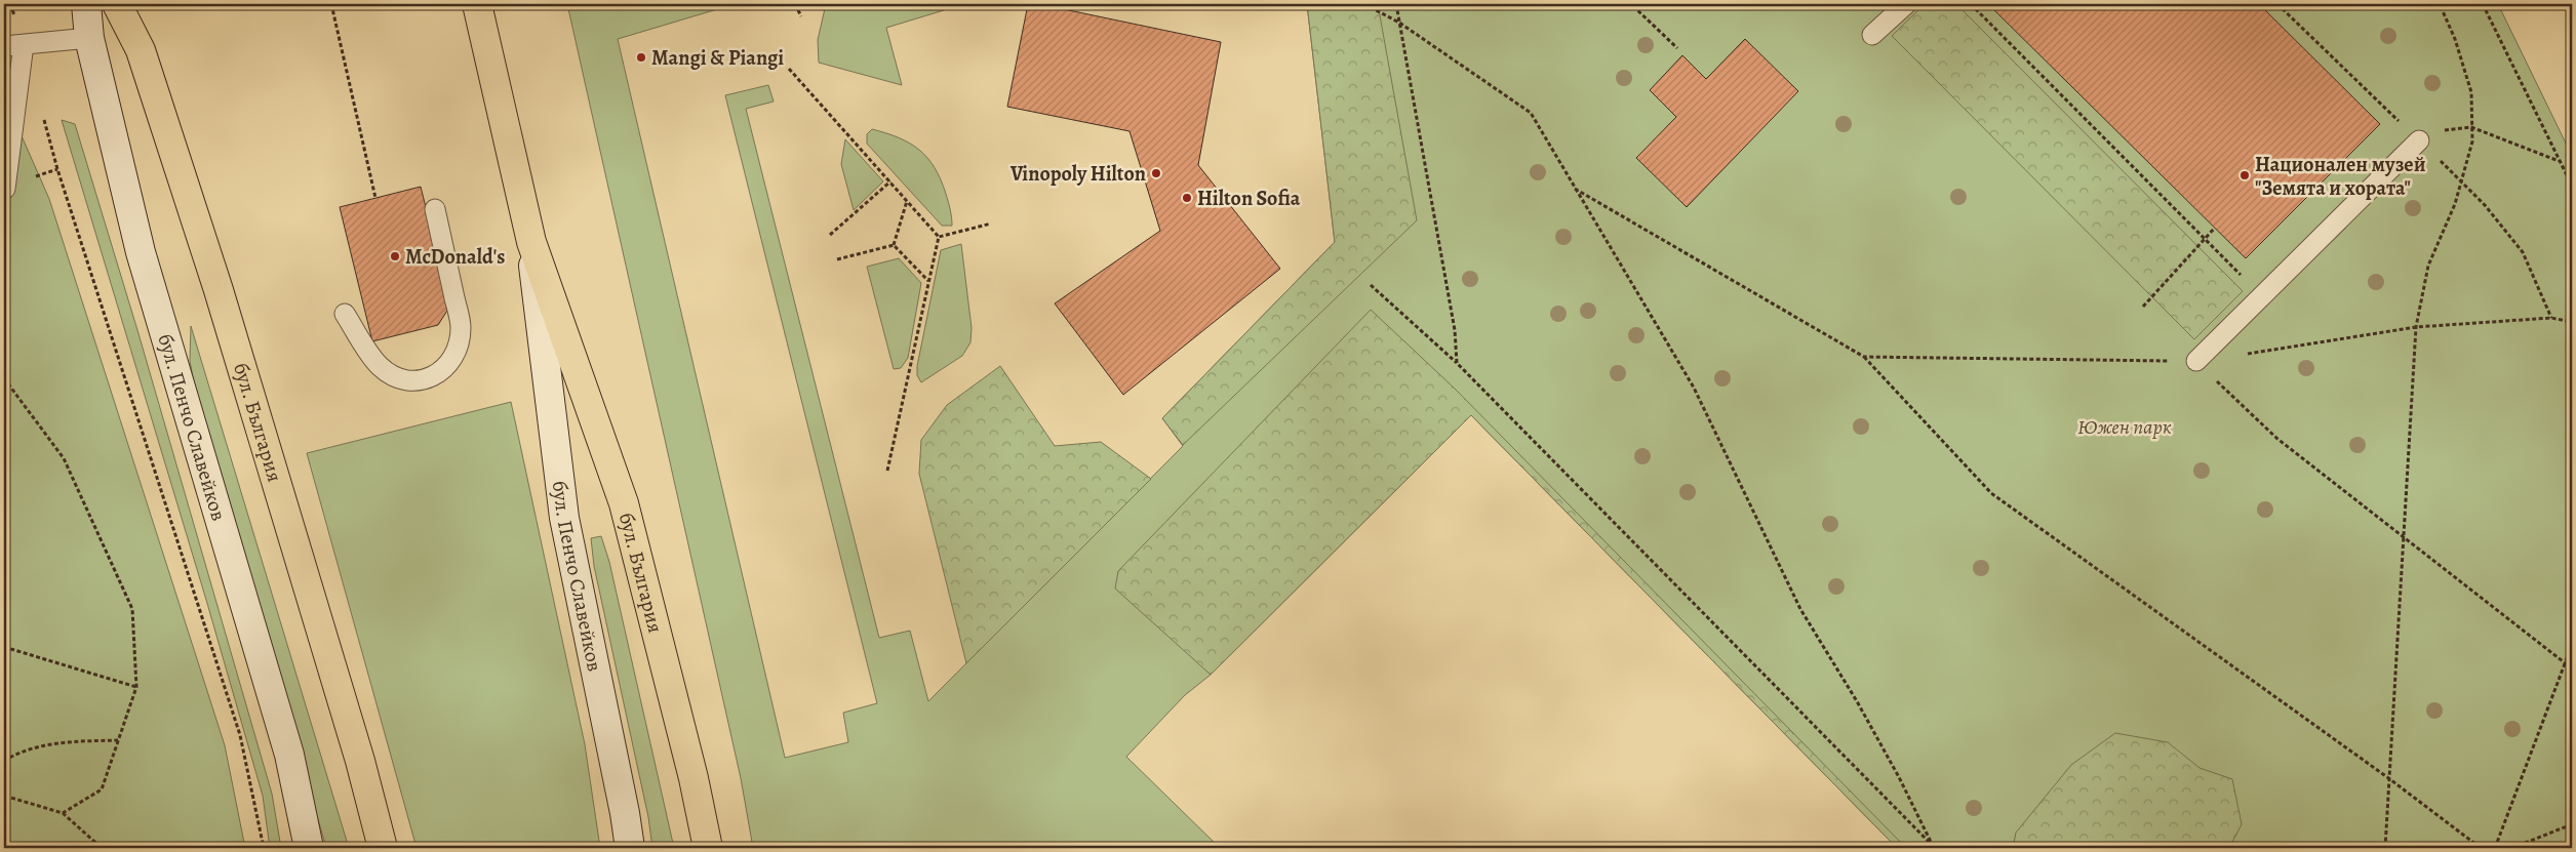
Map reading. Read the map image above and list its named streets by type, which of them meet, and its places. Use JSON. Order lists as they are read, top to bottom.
{
  "streets": {
    "main road": ["бул. България", "бул. Пенчо Славейков"]
  },
  "crossings": [
    ["бул. България", "бул. Пенчо Славейков"]
  ],
  "parks": ["Южен парк"],
  "places": [
    "Mangi & Piangi",
    "Vinopoly Hilton",
    "Национален музей \"Земята и хората\"",
    "Hilton Sofia",
    "McDonald's"
  ]
}
